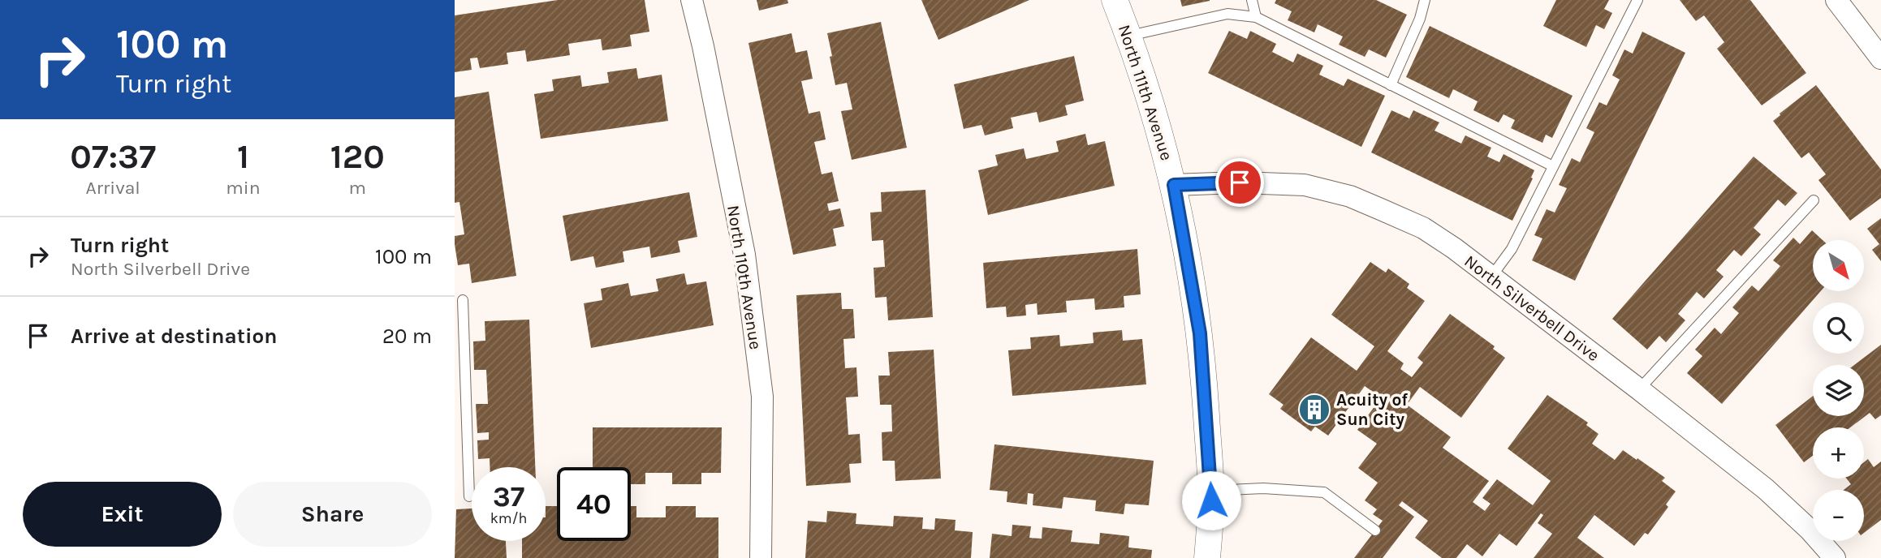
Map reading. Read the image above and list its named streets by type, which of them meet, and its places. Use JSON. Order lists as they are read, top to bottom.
{
  "streets": {
    "street": ["North 111th Avenue", "North 110th Avenue", "North Silverbell Drive"]
  },
  "crossings": [
    ["North 111th Avenue", "North Silverbell Drive"]
  ],
  "places": {
    "building": ["Acuity of Sun City"]
  },
  "north": "bottom right",
  "page": {
    "turn": ["100 m", "Turn right"],
    "eta": [
      "07:37",
      "Arrival",
      "1",
      "min",
      "120",
      "m"
    ],
    "list": [
      {
        "name": "Turn right",
        "note": "North Silverbell Drive",
        "value": "100 m"
      },
      {
        "name": "Arrive at destination",
        "value": "20 m"
      }
    ],
    "map_buttons": ["+", "−"],
    "speed": "37 km/h",
    "limit": "40",
    "buttons": ["Exit", "Share"]
  }
}
